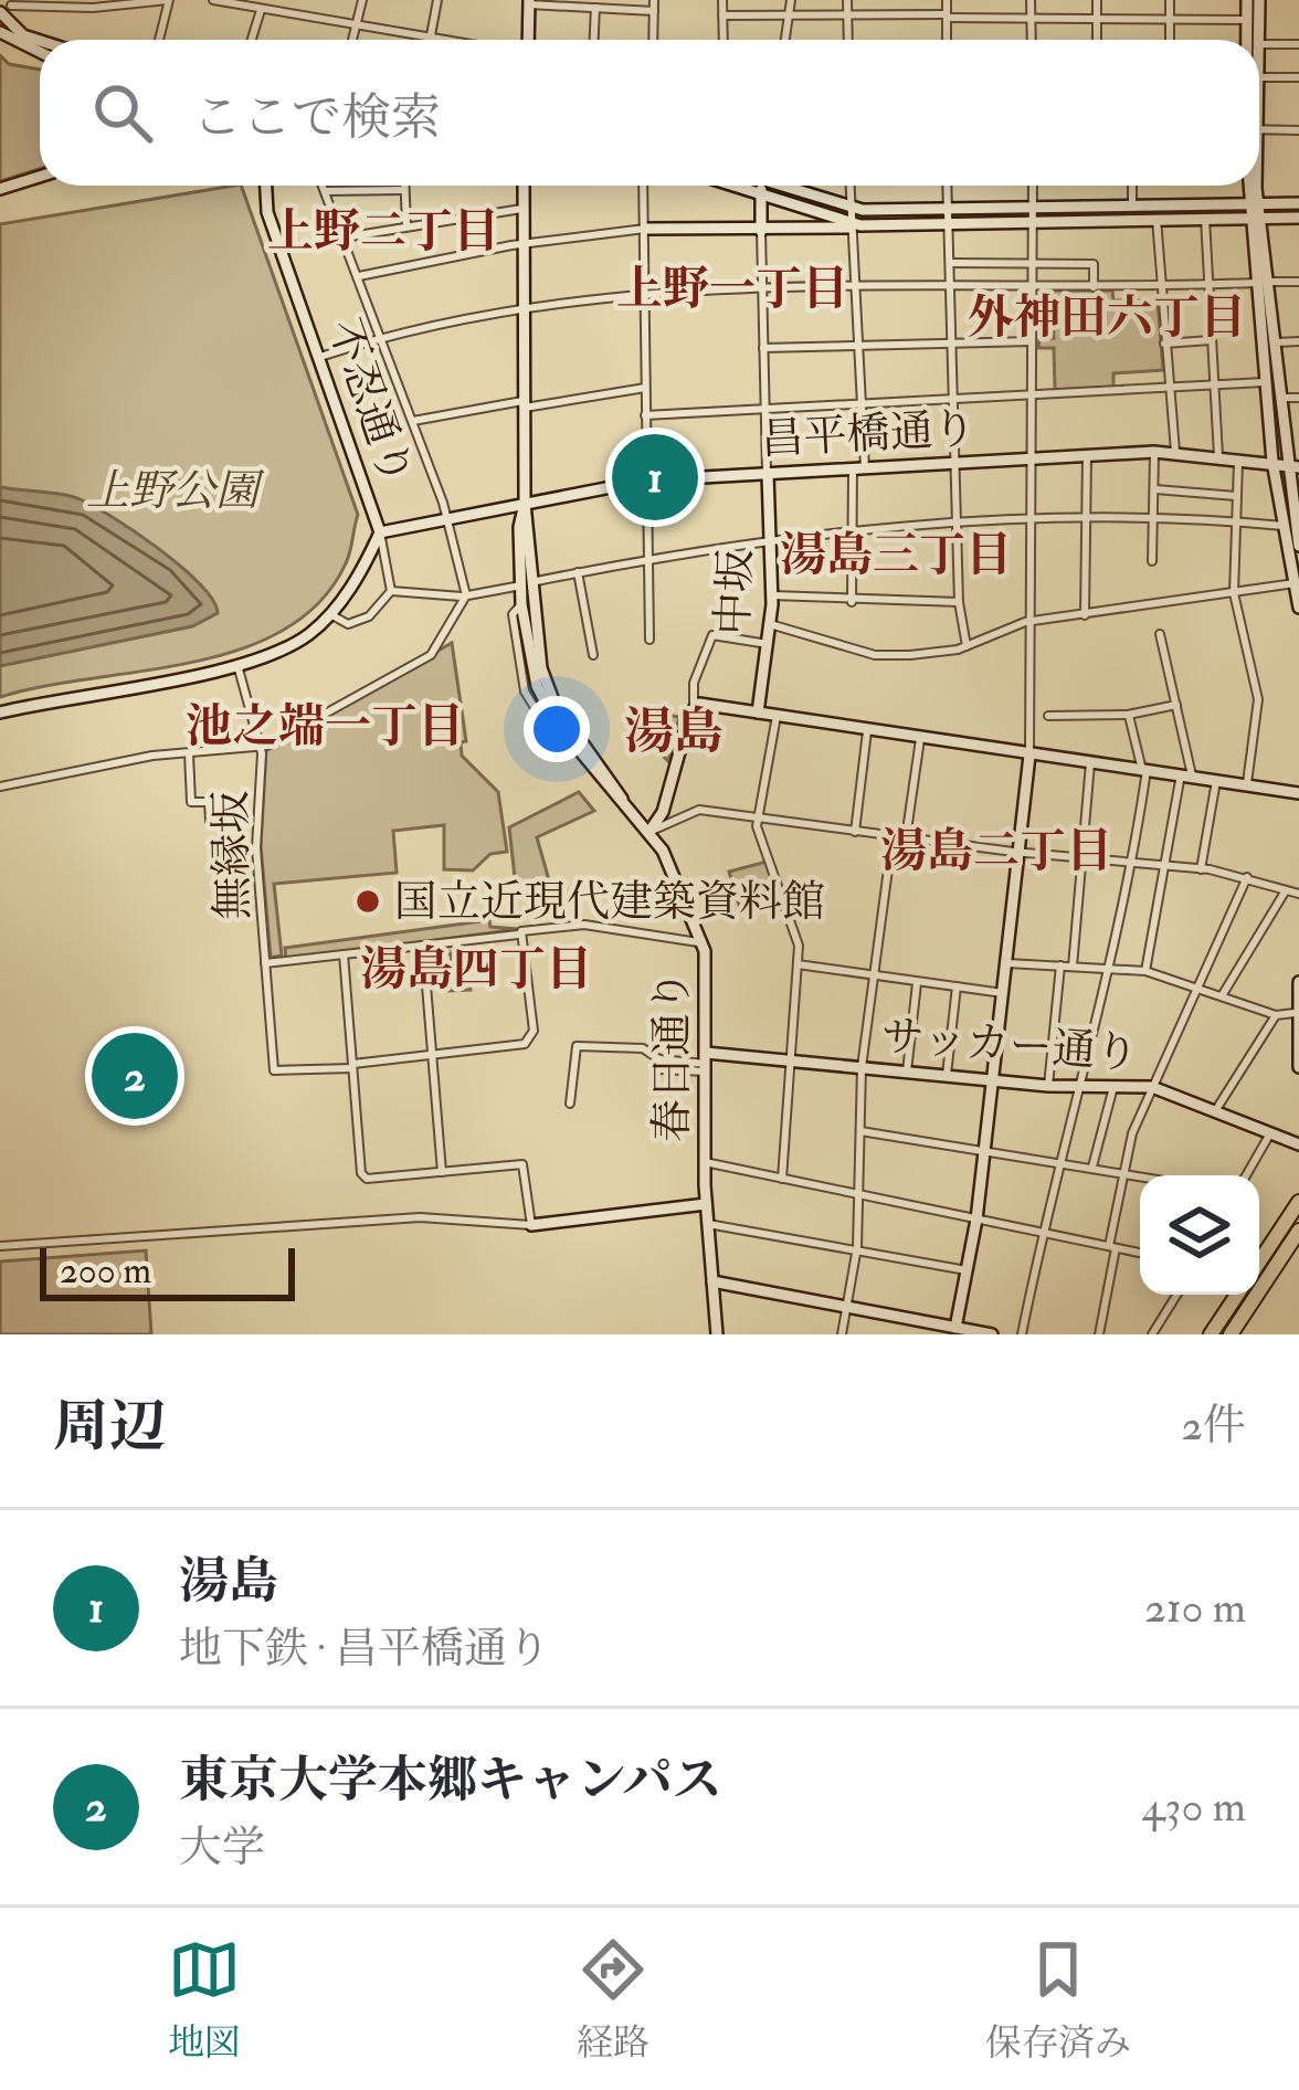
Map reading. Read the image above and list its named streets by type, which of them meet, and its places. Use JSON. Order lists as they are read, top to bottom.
{
  "streets": {
    "main road": [
      "不忍通り",
      "昌平橋通り",
      "中坂",
      "サッカー通り",
      "春日通り"
    ],
    "street": ["無縁坂"]
  },
  "crossings": [
    ["不忍通り", "昌平橋通り"],
    ["不忍通り", "無縁坂"],
    ["昌平橋通り", "中坂"],
    ["昌平橋通り", "春日通り"],
    ["サッカー通り", "春日通り"]
  ],
  "districts": [
    "上野二丁目",
    "上野一丁目",
    "外神田六丁目",
    "湯島三丁目",
    "池之端一丁目",
    "湯島",
    "湯島二丁目",
    "湯島四丁目"
  ],
  "parks": ["上野公園"],
  "places": ["国立近現代建築資料館"],
  "scale_bar": "200 m",
  "page": {
    "search": "ここで検索",
    "pins": ["1", "2"],
    "scale": "200 m",
    "heading": ["周辺", "2件"],
    "list": [
      {
        "mark": "1",
        "name": "湯島",
        "note": "地下鉄 · 昌平橋通り",
        "value": "210 m"
      },
      {
        "mark": "2",
        "name": "東京大学本郷キャンパス",
        "note": "大学",
        "value": "430 m"
      }
    ],
    "nav": ["地図", "経路", "保存済み"]
  }
}
